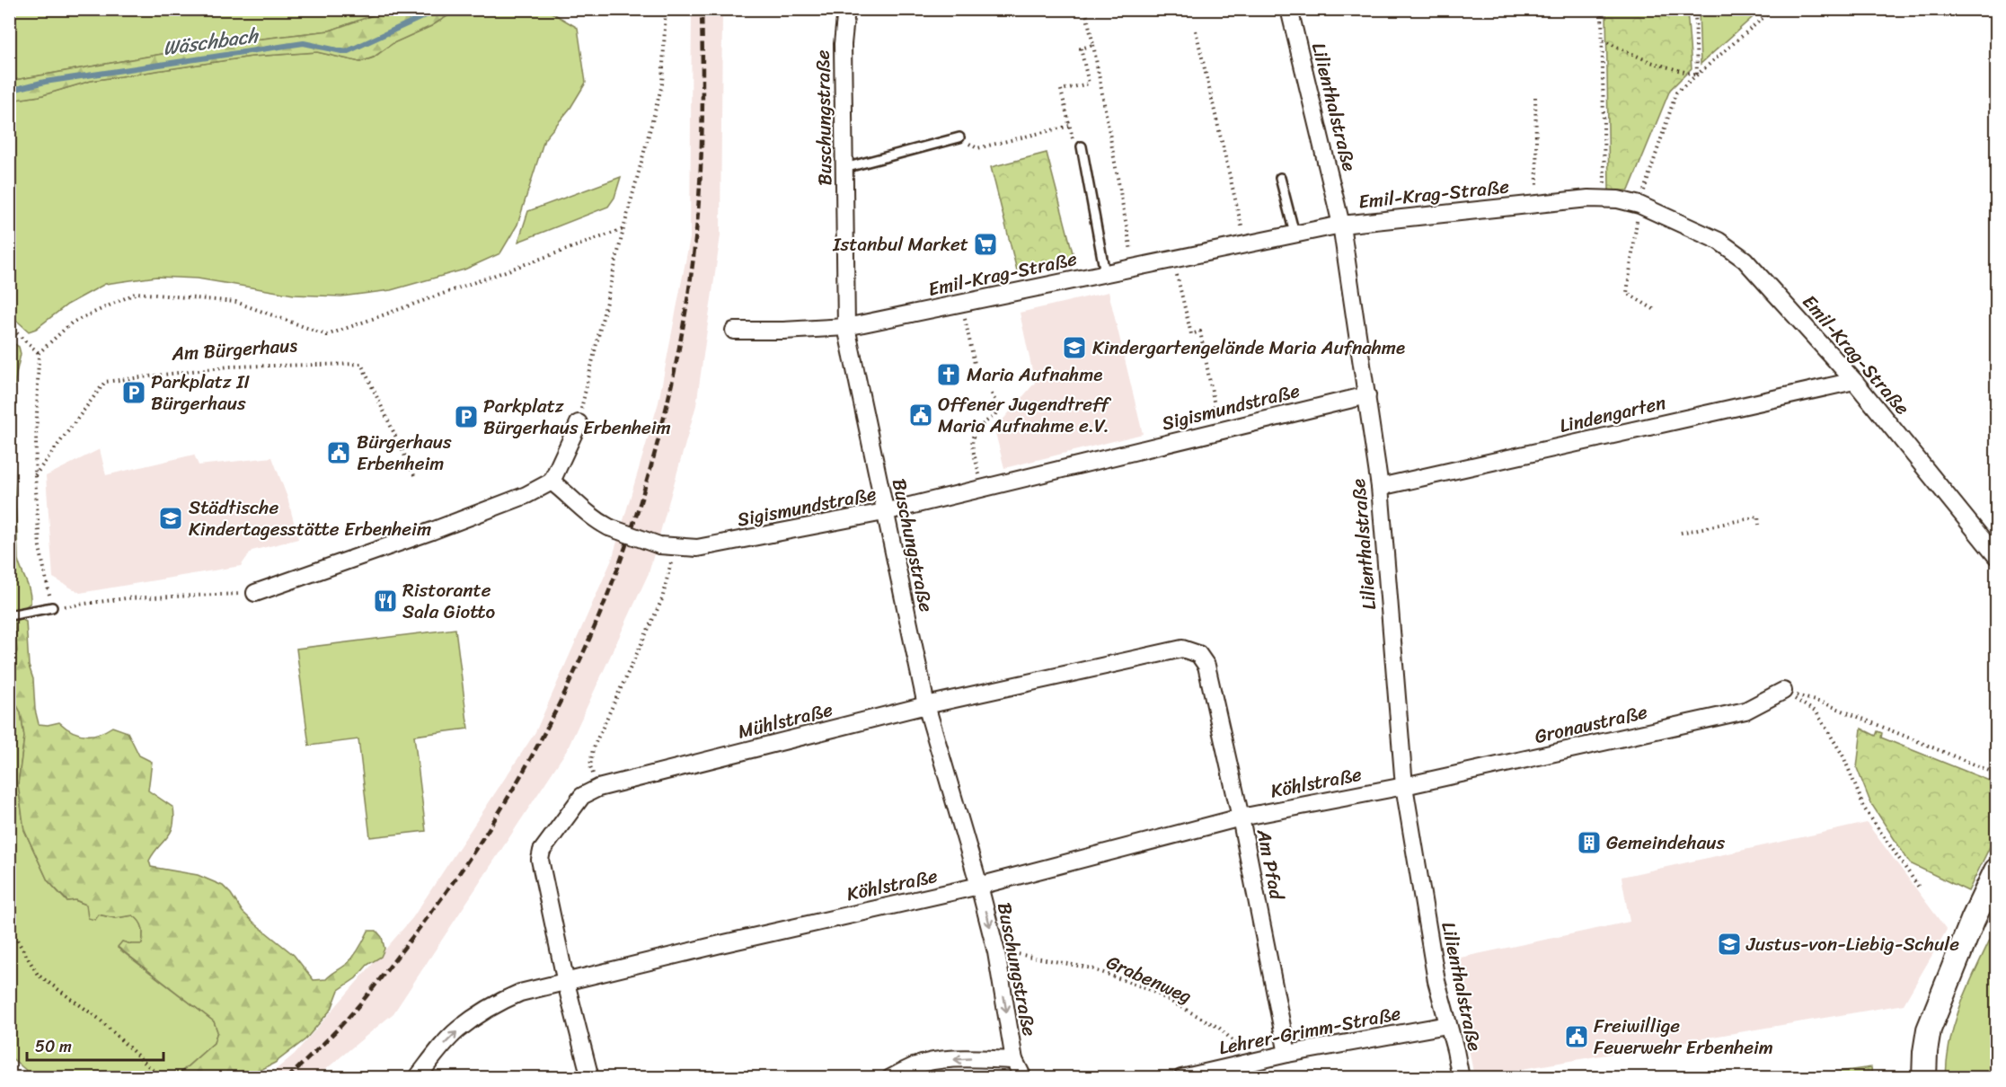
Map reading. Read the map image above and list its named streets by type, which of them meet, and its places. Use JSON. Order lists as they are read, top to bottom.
{
  "streets": {
    "street": [
      "Lilienthalstraße",
      "Buschungstraße",
      "Emil-Krag-Straße",
      "Sigismundstraße",
      "Lindengarten",
      "Mühlstraße",
      "Gronaustraße",
      "Köhlstraße",
      "Am Pfad",
      "Lehrer-Grimm-Straße"
    ],
    "path": ["Am Bürgerhaus", "Grabenweg"]
  },
  "crossings": [
    ["Lilienthalstraße", "Emil-Krag-Straße"],
    ["Lilienthalstraße", "Sigismundstraße"],
    ["Lilienthalstraße", "Lindengarten"],
    ["Lilienthalstraße", "Gronaustraße"],
    ["Lilienthalstraße", "Köhlstraße"],
    ["Lilienthalstraße", "Lehrer-Grimm-Straße"],
    ["Buschungstraße", "Emil-Krag-Straße"],
    ["Buschungstraße", "Sigismundstraße"],
    ["Buschungstraße", "Mühlstraße"],
    ["Buschungstraße", "Köhlstraße"],
    ["Buschungstraße", "Grabenweg"],
    ["Emil-Krag-Straße", "Lindengarten"],
    ["Mühlstraße", "Köhlstraße"],
    ["Mühlstraße", "Am Pfad"],
    ["Gronaustraße", "Köhlstraße"],
    ["Köhlstraße", "Am Pfad"],
    ["Am Pfad", "Lehrer-Grimm-Straße"],
    ["Grabenweg", "Lehrer-Grimm-Straße"]
  ],
  "water": ["Wäschbach"],
  "places": {
    "supermarket": ["Istanbul Market"],
    "school or university": ["Kindergartengelände Maria Aufnahme", "Städtische Kindertagesstätte Erbenheim", "Justus-von-Liebig-Schule"],
    "church": ["Maria Aufnahme"],
    "parking": ["Parkplatz II Bürgerhaus", "Parkplatz Bürgerhaus Erbenheim"],
    "public building": ["Offener Jugendtreff Maria Aufnahme e.V.", "Bürgerhaus Erbenheim", "Freiwillige Feuerwehr Erbenheim"],
    "restaurant": ["Ristorante Sala Giotto"],
    "building": ["Gemeindehaus"]
  },
  "scale_bar": "50 m"
}
